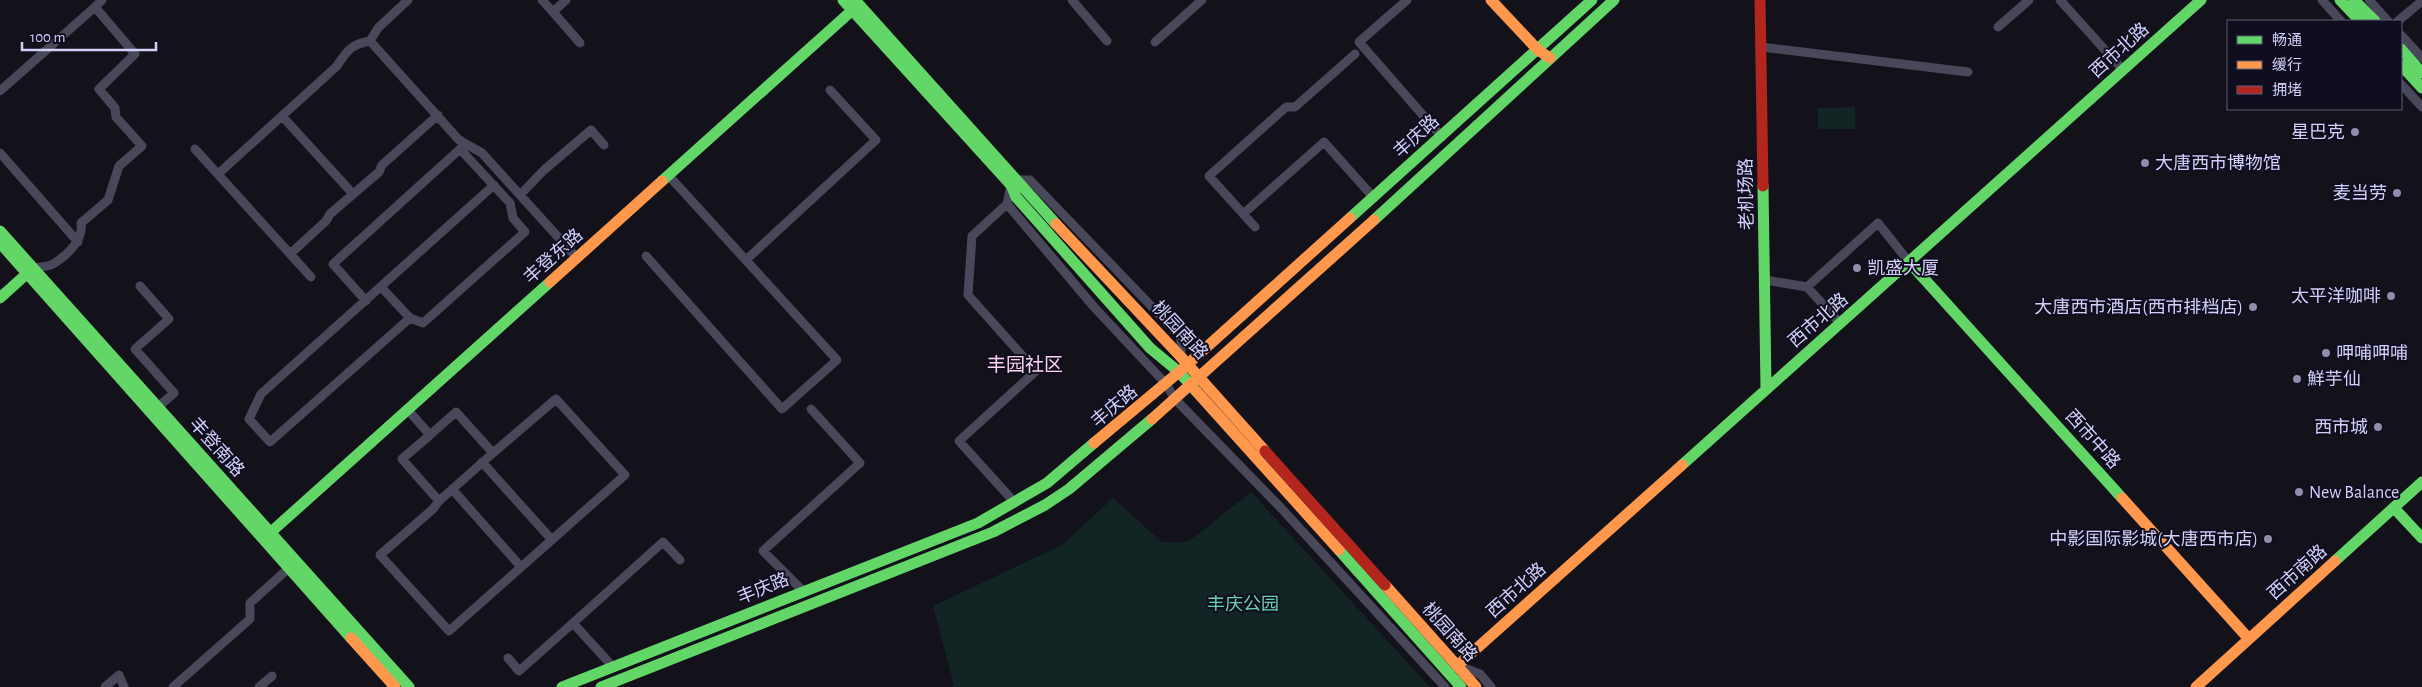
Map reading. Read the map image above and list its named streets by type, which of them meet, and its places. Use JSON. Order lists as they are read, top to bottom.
{
  "streets": {
    "street": [
      "西市北路",
      "丰庆路",
      "老机场路",
      "丰登东路",
      "桃园南路",
      "西市中路",
      "丰登南路",
      "西市南路"
    ]
  },
  "crossings": [
    ["西市北路", "老机场路"],
    ["西市北路", "桃园南路"],
    ["西市北路", "西市中路"],
    ["丰庆路", "桃园南路"],
    ["丰登东路", "桃园南路"],
    ["丰登东路", "丰登南路"],
    ["西市中路", "西市南路"]
  ],
  "districts": ["丰园社区"],
  "parks": ["丰庆公园"],
  "places": [
    "星巴克",
    "大唐西市博物馆",
    "麦当劳",
    "凯盛大厦",
    "太平洋咖啡",
    "大唐西市酒店(西市排档店)",
    "呷哺呷哺",
    "鮮芋仙",
    "西市城",
    "New Balance",
    "中影国际影城(大唐西市店)"
  ],
  "legend": ["畅通", "缓行", "拥堵"],
  "scale_bar": "100 m"
}
